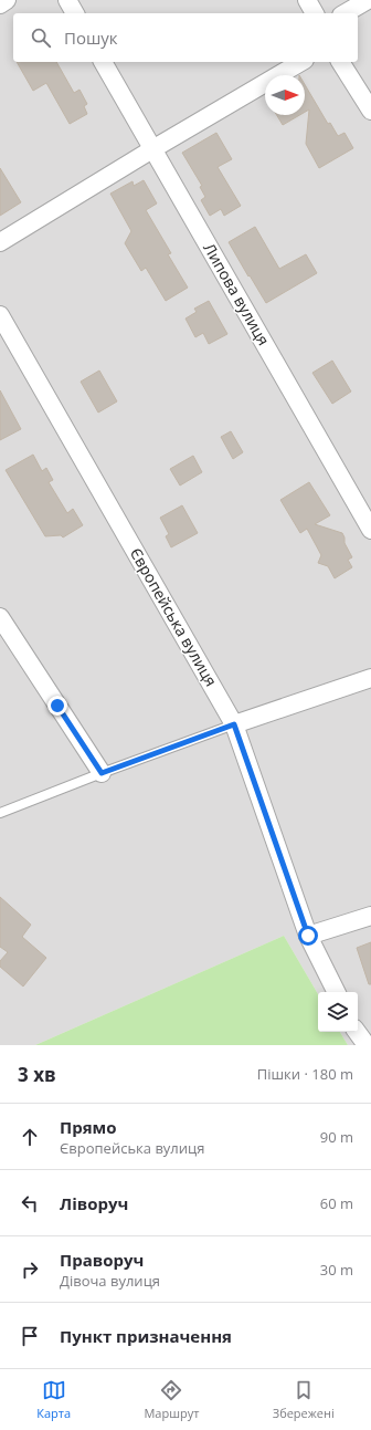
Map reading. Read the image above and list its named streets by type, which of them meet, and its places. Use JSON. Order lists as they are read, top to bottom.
{
  "streets": {
    "street": ["Липова вулиця", "Європейська вулиця"]
  },
  "north": "right",
  "page": {
    "search": "Пошук",
    "heading": ["3 хв", "Пішки · 180 m"],
    "list": [
      ["Прямо", "Європейська вулиця", "90 m"],
      ["Ліворуч", "60 m"],
      ["Праворуч", "Дівоча вулиця", "30 m"],
      "Пункт призначення"
    ],
    "nav": ["Карта", "Маршрут", "Збережені"]
  }
}
